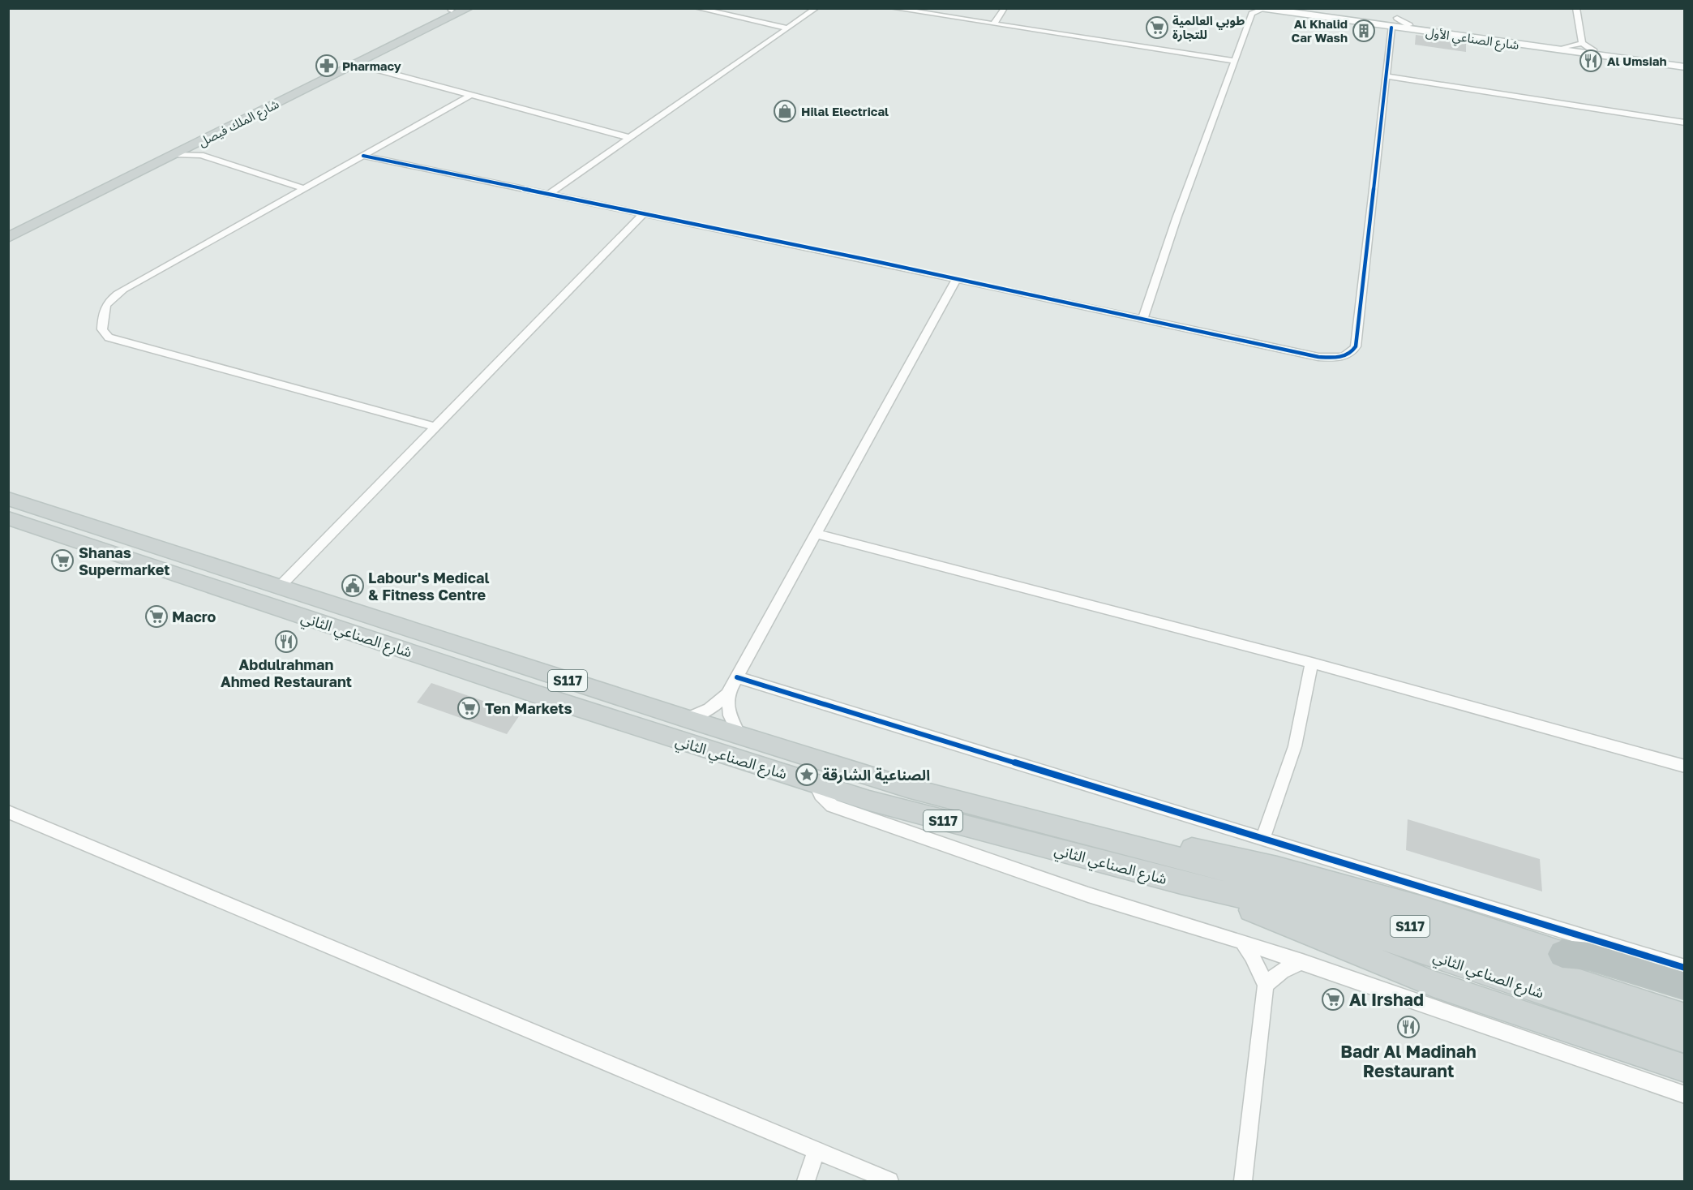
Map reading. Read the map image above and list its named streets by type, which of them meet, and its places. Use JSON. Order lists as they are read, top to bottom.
{
  "streets": {
    "main road": [
      "شارع الصناعي الأول",
      "شارع الملك فيصل",
      "شارع الصناعي الثاني",
      "S117"
    ]
  },
  "places": {
    "supermarket": [
      "طوبي العالمية للتجارة",
      "Shanas Supermarket",
      "Macro",
      "Ten Markets",
      "Al Irshad"
    ],
    "building": ["Al Khalid Car Wash"],
    "restaurant": ["Al Umsiah", "Abdulrahman Ahmed Restaurant", "Badr Al Madinah Restaurant"],
    "pharmacy": ["Pharmacy"],
    "shop": ["Hilal Electrical"],
    "public building": ["Labour's Medical & Fitness Centre"],
    "place": ["الصناعية الشارقة"]
  }
}
